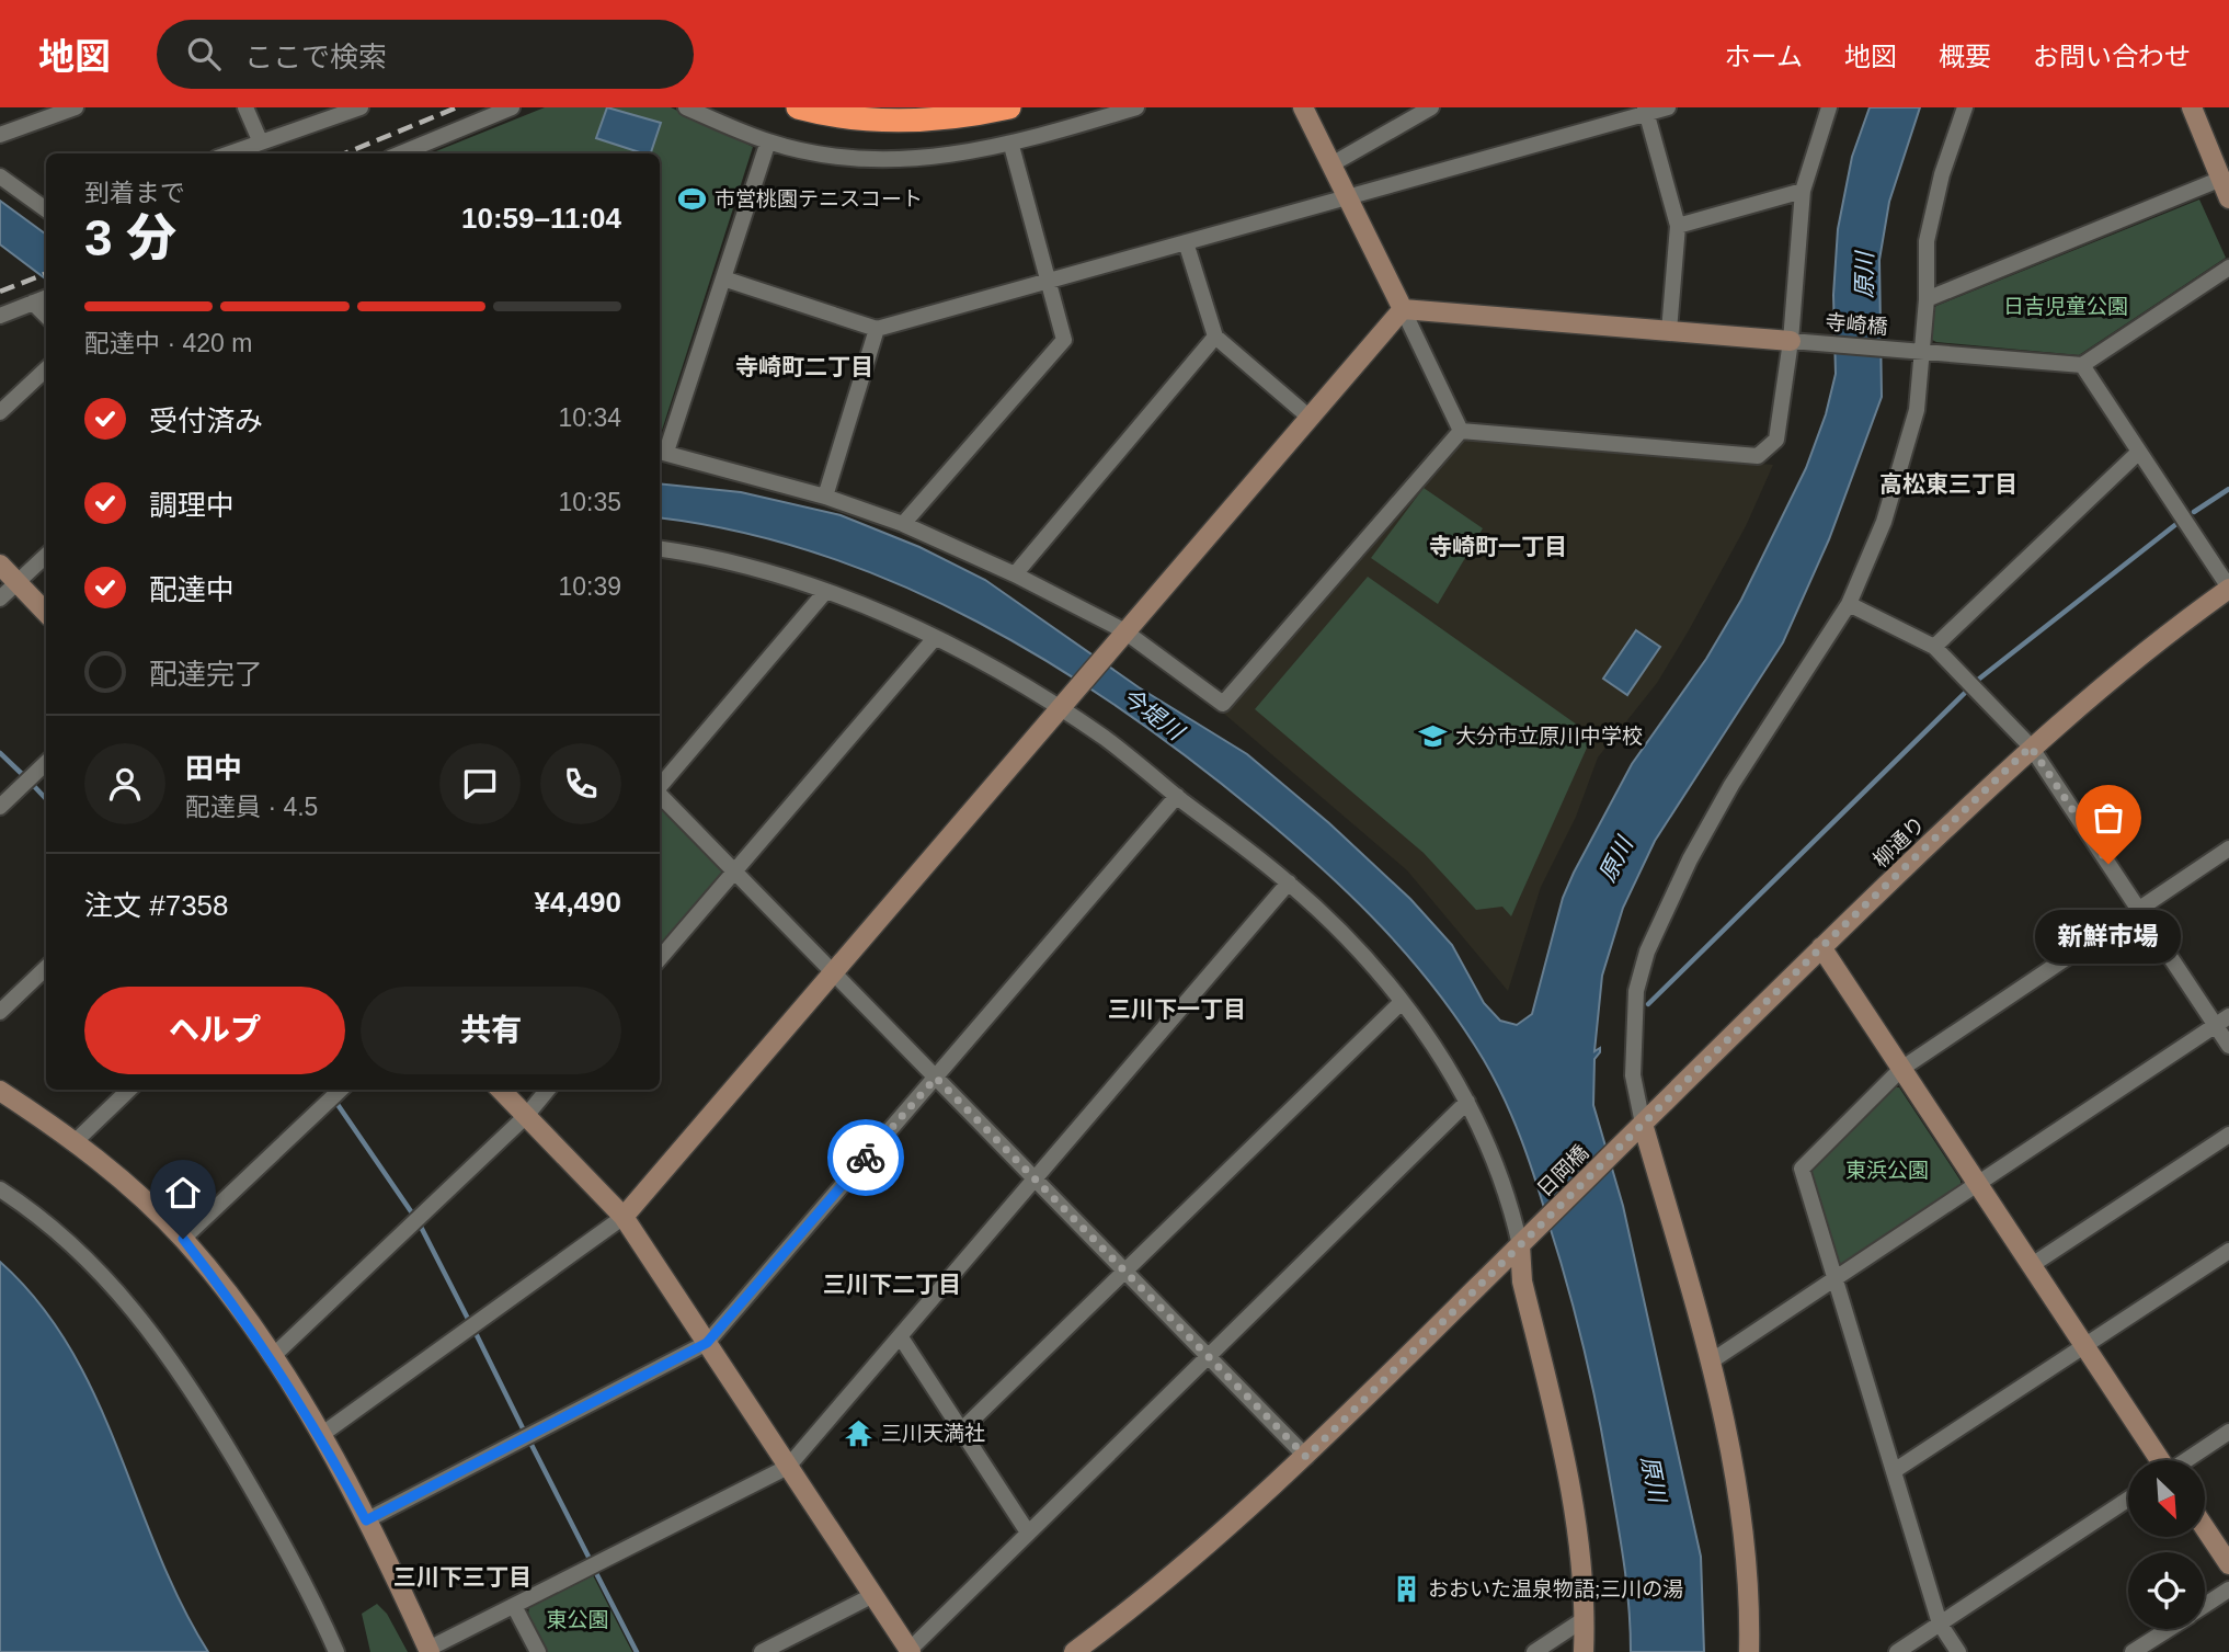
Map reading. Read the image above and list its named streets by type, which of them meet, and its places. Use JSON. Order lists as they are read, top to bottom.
{
  "streets": {
    "street": ["寺崎橋", "柳通り", "日岡橋"]
  },
  "crossings": [
    ["柳通り", "日岡橋"]
  ],
  "districts": [
    "寺崎町二丁目",
    "高松東三丁目",
    "寺崎町一丁目",
    "三川下一丁目",
    "三川下二丁目",
    "三川下三丁目"
  ],
  "water": ["原川", "今堤川"],
  "parks": ["日吉児童公園", "東浜公園", "東公園"],
  "places": {
    "sports": ["市営桃園テニスコート"],
    "school or university": ["大分市立原川中学校"],
    "other": ["新鮮市場"],
    "temple": ["三川天満社"],
    "building": ["おおいた温泉物語;三川の湯"]
  },
  "north": "bottom right",
  "page": {
    "header": "地図",
    "search": "ここで検索",
    "nav": [
      "ホーム",
      "地図",
      "概要",
      "お問い合わせ"
    ],
    "heading": ["3 分", "到着まで", "10:59–11:04"],
    "panel": [
      "田中",
      "配達員 · 4.5",
      "注文 #7358",
      "¥4,490"
    ],
    "bar": "配達中 · 420 m",
    "list": [
      ["受付済み", "10:34"],
      ["調理中", "10:35"],
      ["配達中", "10:39"],
      "配達完了"
    ],
    "bubble": "新鮮市場",
    "buttons": ["ヘルプ", "共有"]
  }
}
